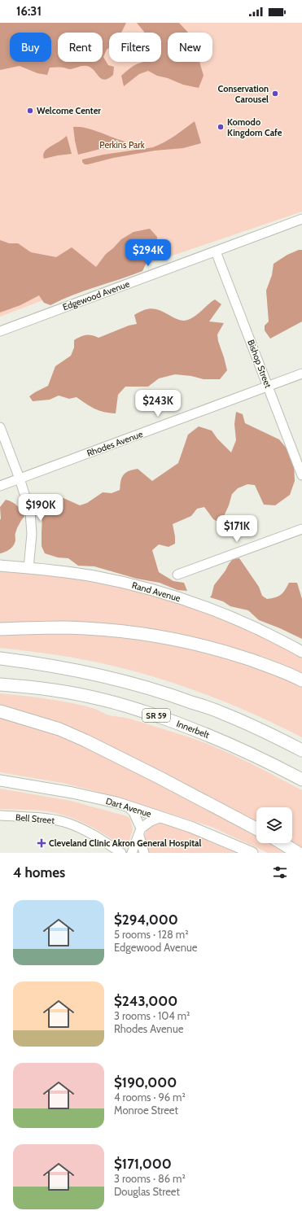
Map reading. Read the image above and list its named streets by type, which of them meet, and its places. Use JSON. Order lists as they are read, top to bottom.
{
  "streets": {
    "highway": ["SR 59", "Innerbelt"],
    "main road": ["Rand Avenue", "Dart Avenue"],
    "street": [
      "Edgewood Avenue",
      "Bishop Street",
      "Rhodes Avenue",
      "Bell Street"
    ]
  },
  "crossings": [
    ["Edgewood Avenue", "Bishop Street"],
    ["Bishop Street", "Rhodes Avenue"]
  ],
  "parks": ["Perkins Park"],
  "places": {
    "other": ["Conservation Carousel", "Welcome Center", "Komodo Kingdom Cafe"],
    "health": ["Cleveland Clinic Akron General Hospital"]
  },
  "page": {
    "status": "16:31",
    "chip": [
      "Buy",
      "Rent",
      "Filters",
      "New"
    ],
    "price": [
      "$294K",
      "$243K",
      "$190K",
      "$171K"
    ],
    "heading": "4 homes",
    "list": [
      {
        "name": "$294,000",
        "note": "5 rooms · 128 m² · Edgewood Avenue"
      },
      {
        "name": "$243,000",
        "note": "3 rooms · 104 m² · Rhodes Avenue"
      },
      {
        "name": "$190,000",
        "note": "4 rooms · 96 m² · Monroe Street"
      },
      {
        "name": "$171,000",
        "note": "3 rooms · 86 m² · Douglas Street"
      }
    ]
  }
}
